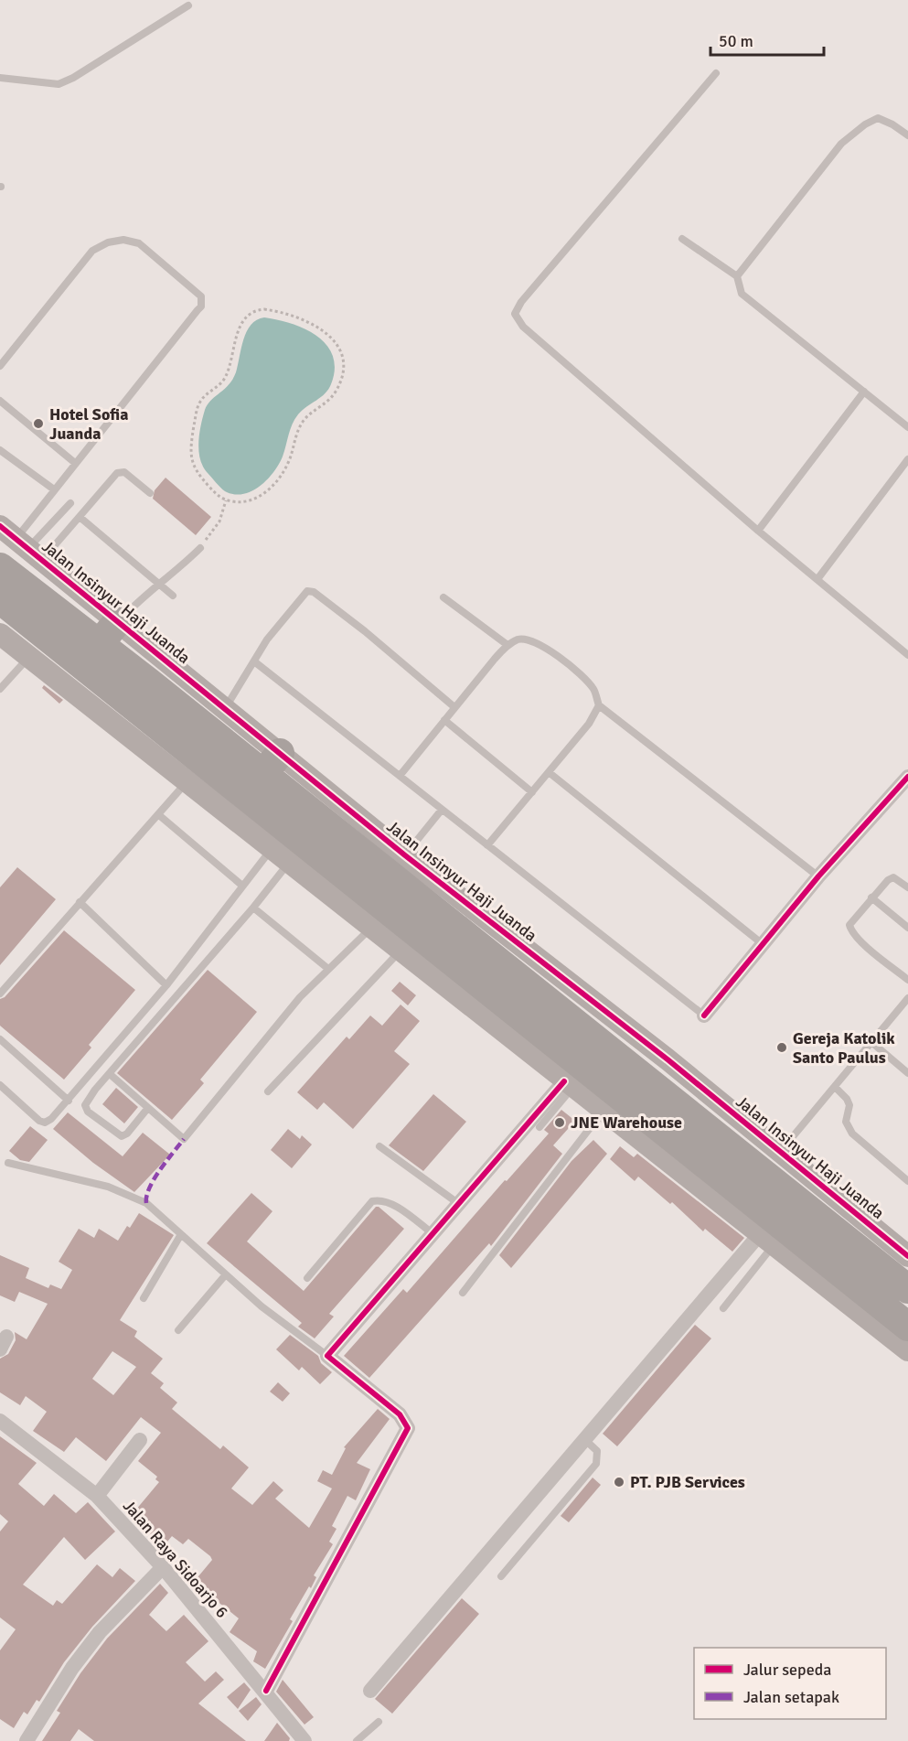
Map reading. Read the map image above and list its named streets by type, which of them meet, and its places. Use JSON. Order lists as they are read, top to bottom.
{
  "streets": {
    "highway": ["Jalan Insinyur Haji Juanda"],
    "street": ["Jalan Raya Sidoarjo 6"]
  },
  "places": [
    "Hotel Sofia Juanda",
    "Gereja Katolik Santo Paulus",
    "JNE Warehouse",
    "PT. PJB Services"
  ],
  "legend": ["Jalur sepeda", "Jalan setapak"],
  "scale_bar": "50 m"
}
